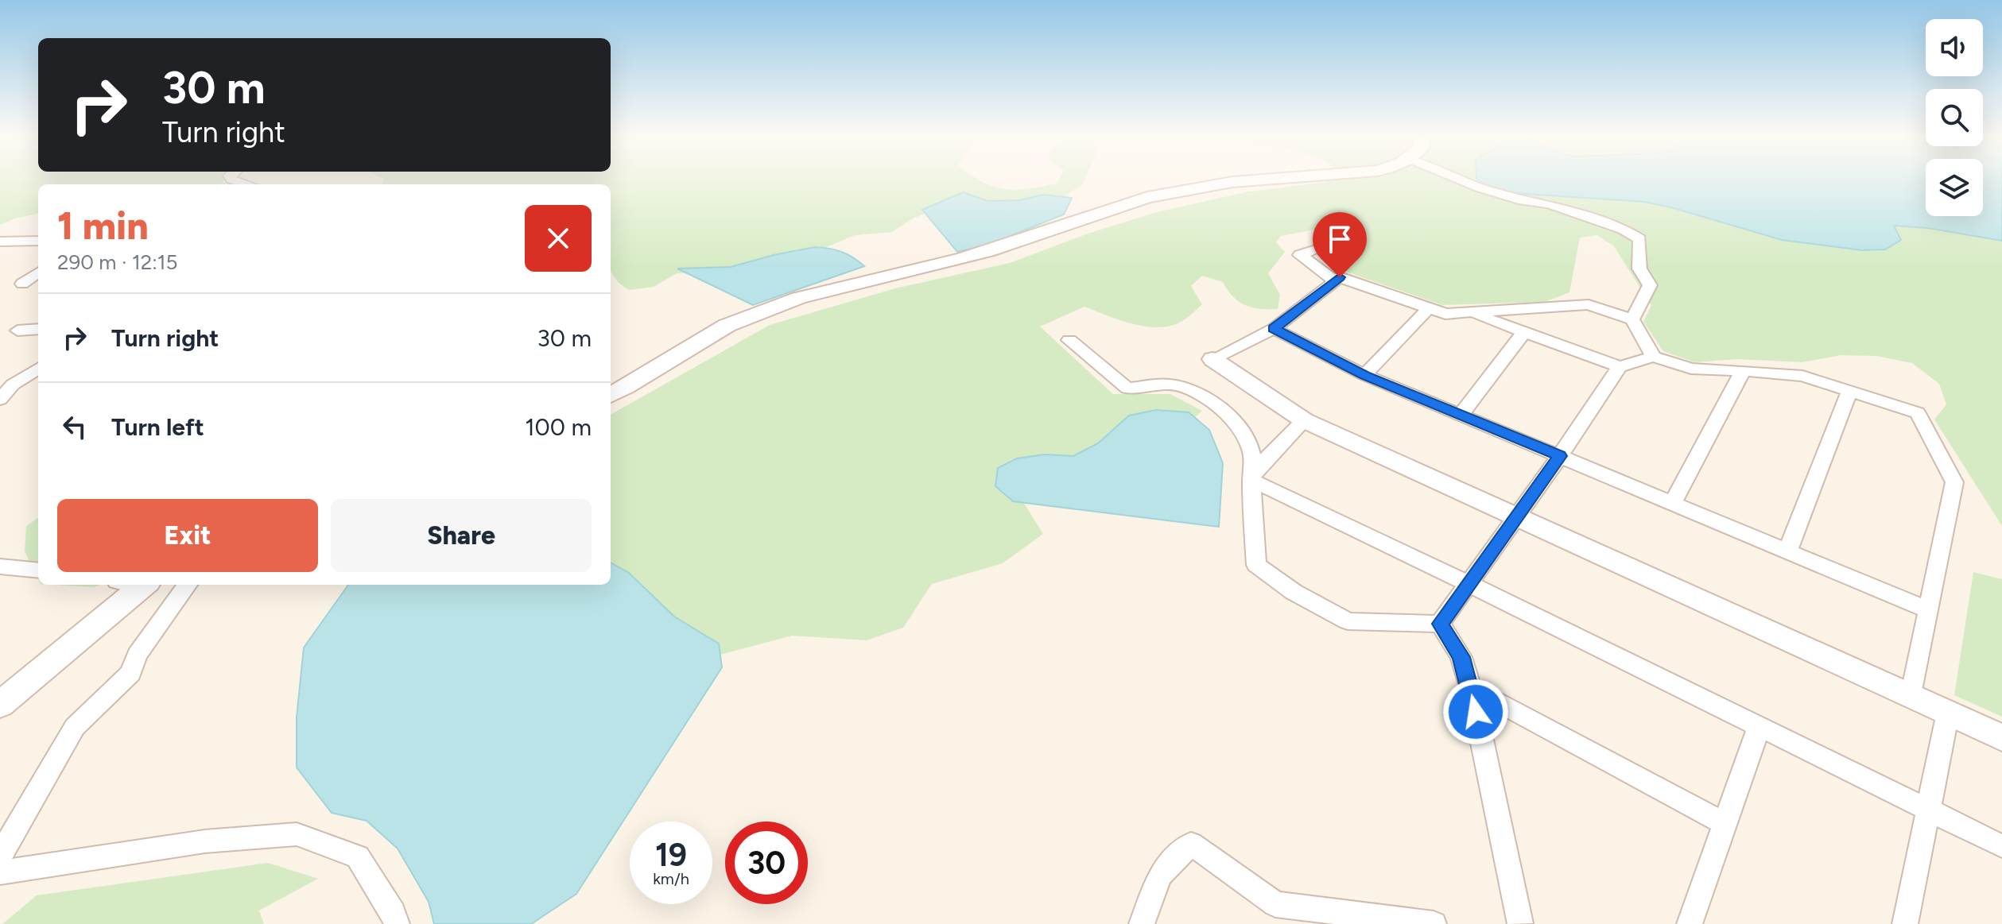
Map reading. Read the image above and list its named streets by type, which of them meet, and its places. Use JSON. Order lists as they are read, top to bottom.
{
  "page": {
    "turn": ["30 m", "Turn right"],
    "heading": ["1 min", "290 m · 12:15"],
    "list": [
      {
        "name": "Turn right",
        "value": "30 m"
      },
      {
        "name": "Turn left",
        "value": "100 m"
      }
    ],
    "buttons": ["Exit", "Share"],
    "speed": "19 km/h",
    "limit": "30"
  }
}
